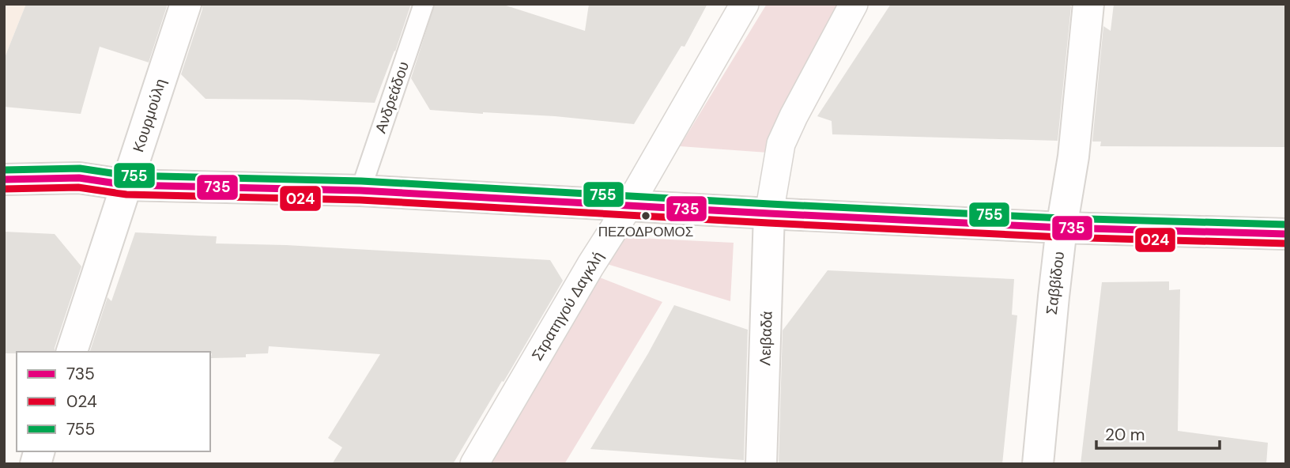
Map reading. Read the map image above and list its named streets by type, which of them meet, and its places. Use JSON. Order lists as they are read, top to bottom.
{
  "streets": {
    "street": [
      "Κουρμούλη",
      "Σαββίδου",
      "Στρατηγού Δαγκλή",
      "Λειβαδά"
    ],
    "lane": ["Ανδρεάδου"]
  },
  "places": ["ΠΕΖΟΔΡΟΜΟΣ"],
  "lines": ["transit line 755", "transit line 735", "transit line 024"],
  "legend": ["735", "024", "755"],
  "scale_bar": "20 m"
}
